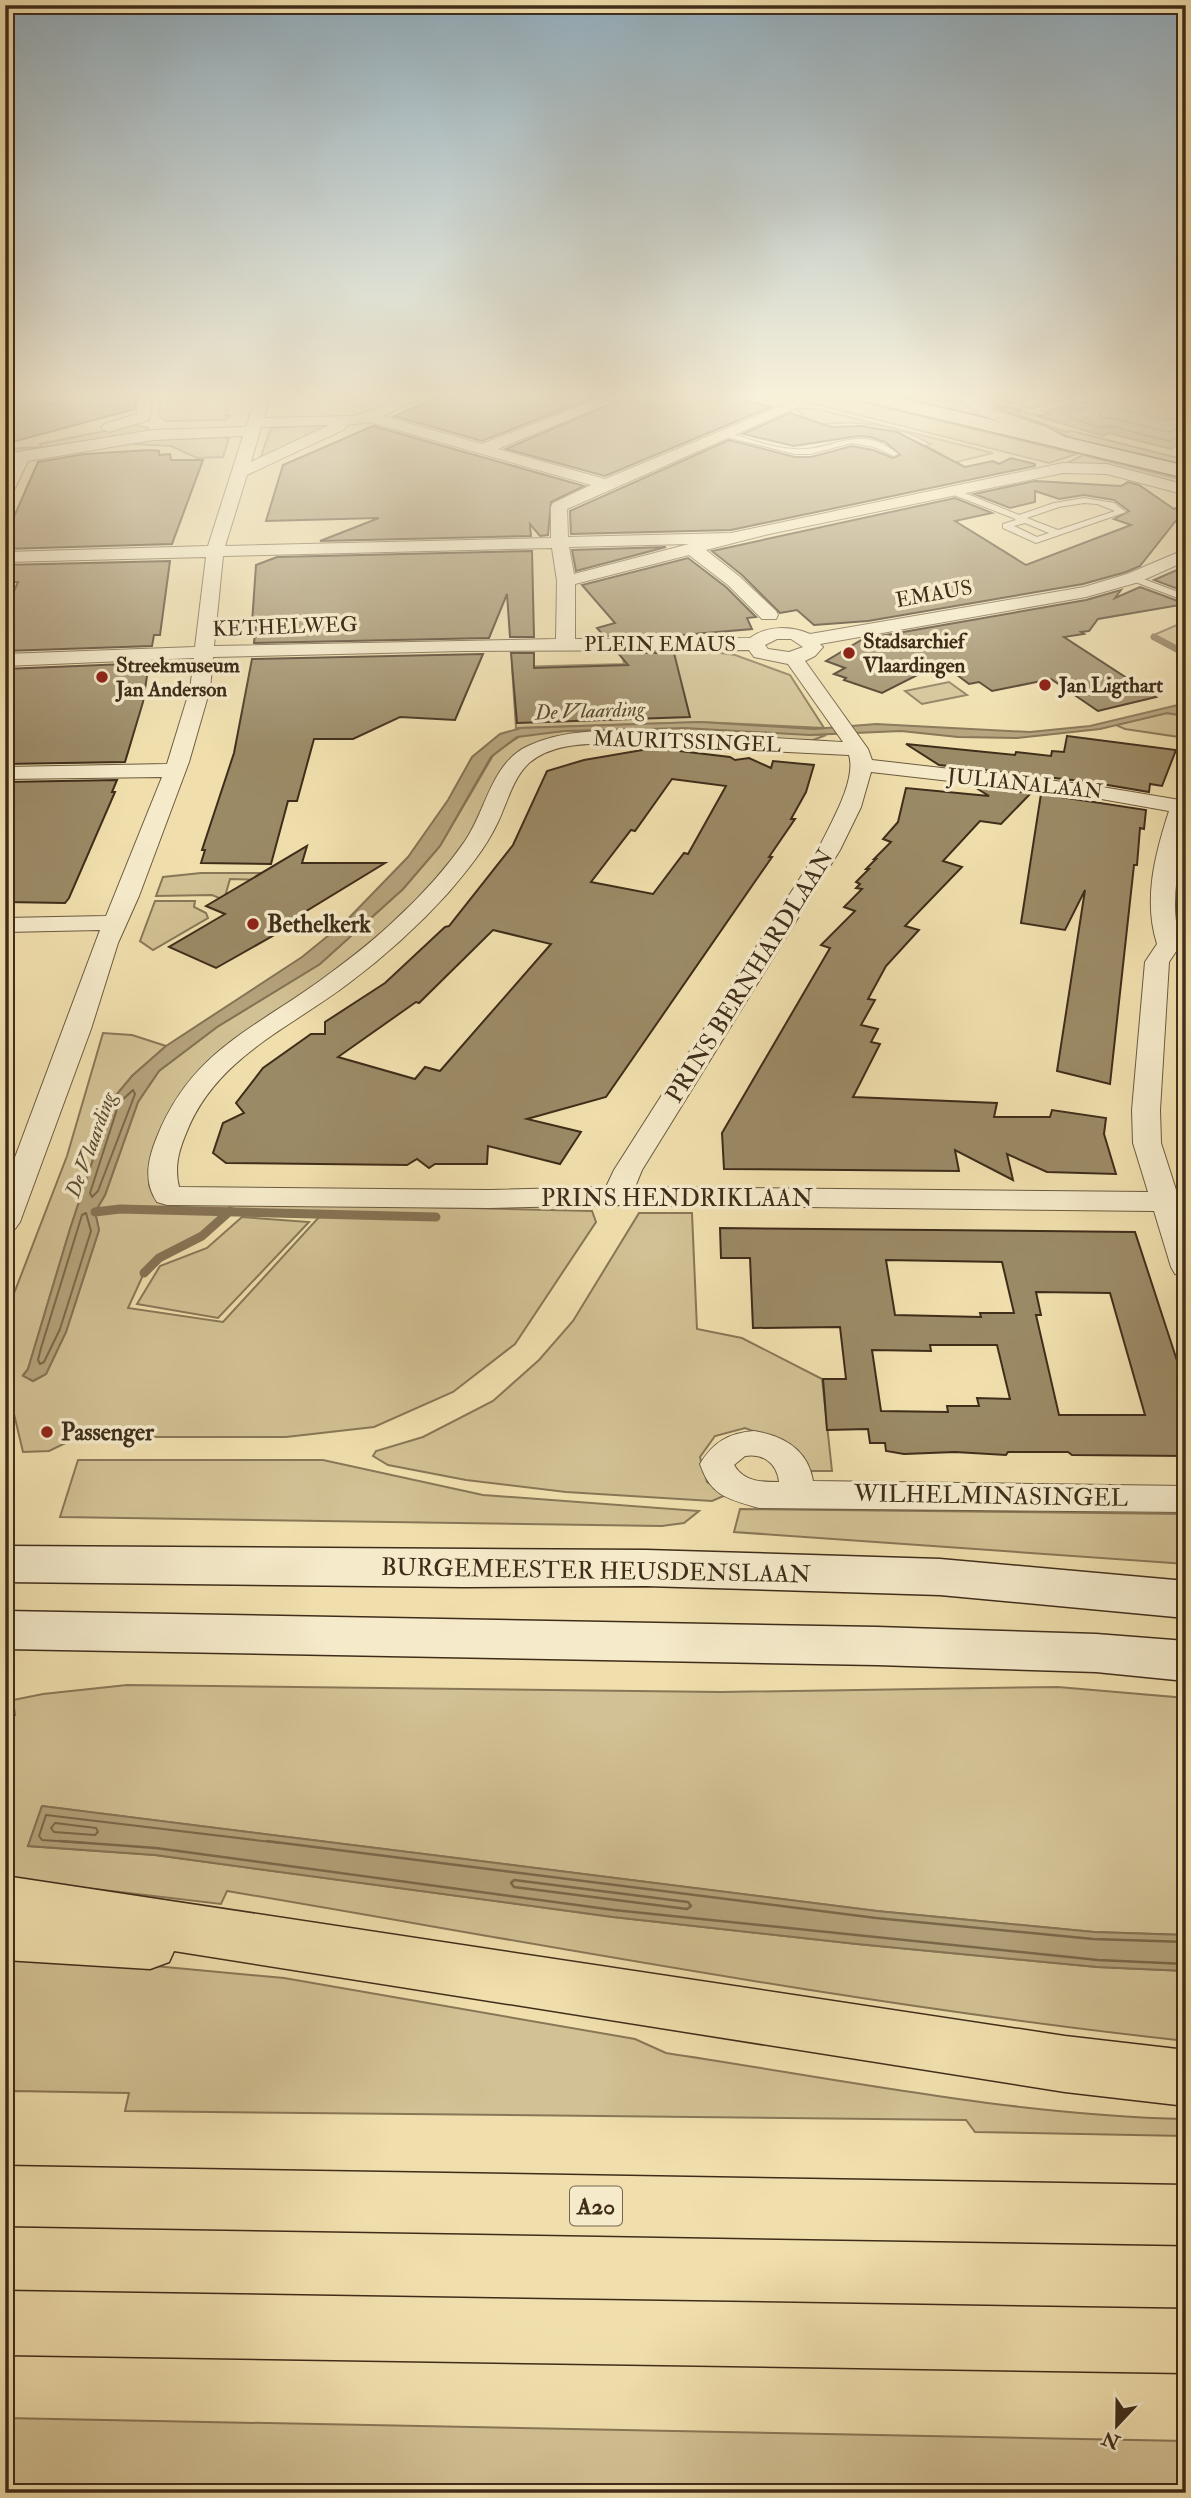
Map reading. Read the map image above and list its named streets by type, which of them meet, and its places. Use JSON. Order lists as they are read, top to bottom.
{
  "streets": {
    "highway": ["A20"],
    "main road": ["BURGEMEESTER HEUSDENSLAAN"],
    "street": [
      "EMAUS",
      "KETHELWEG",
      "PLEIN EMAUS",
      "MAURITSSINGEL",
      "JULIANALAAN",
      "PRINS BERNHARDLAAN",
      "PRINS HENDRIKLAAN",
      "WILHELMINASINGEL"
    ]
  },
  "crossings": [
    ["EMAUS", "PLEIN EMAUS"],
    ["KETHELWEG", "PLEIN EMAUS"],
    ["MAURITSSINGEL", "JULIANALAAN"],
    ["MAURITSSINGEL", "PRINS BERNHARDLAAN"],
    ["MAURITSSINGEL", "PRINS HENDRIKLAAN"],
    ["JULIANALAAN", "PRINS BERNHARDLAAN"],
    ["PRINS BERNHARDLAAN", "PRINS HENDRIKLAAN"]
  ],
  "water": ["De Vlaarding"],
  "places": [
    "Stadsarchief Vlaardingen",
    "Streekmuseum Jan Anderson",
    "Jan Ligthart",
    "Bethelkerk",
    "Passenger"
  ],
  "north": "bottom"
}
